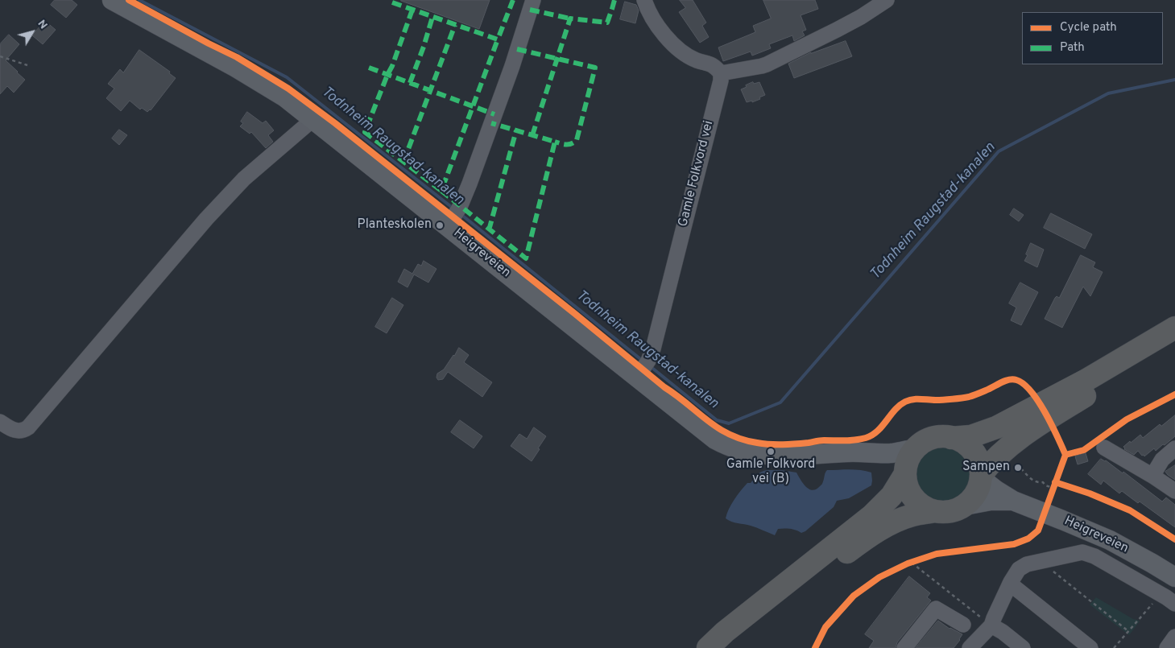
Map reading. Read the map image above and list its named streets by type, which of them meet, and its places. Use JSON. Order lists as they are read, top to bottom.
{
  "streets": {
    "main road": ["Heigreveien"],
    "street": ["Gamle Folkvord vei"]
  },
  "crossings": [
    ["Gamle Folkvord vei", "Heigreveien"]
  ],
  "water": ["Todnheim Raugstad-kanalen"],
  "places": ["Planteskolen", "Gamle Folkvord vei (B)", "Sampen"],
  "legend": ["Cycle path", "Path"],
  "north": "top right"
}
